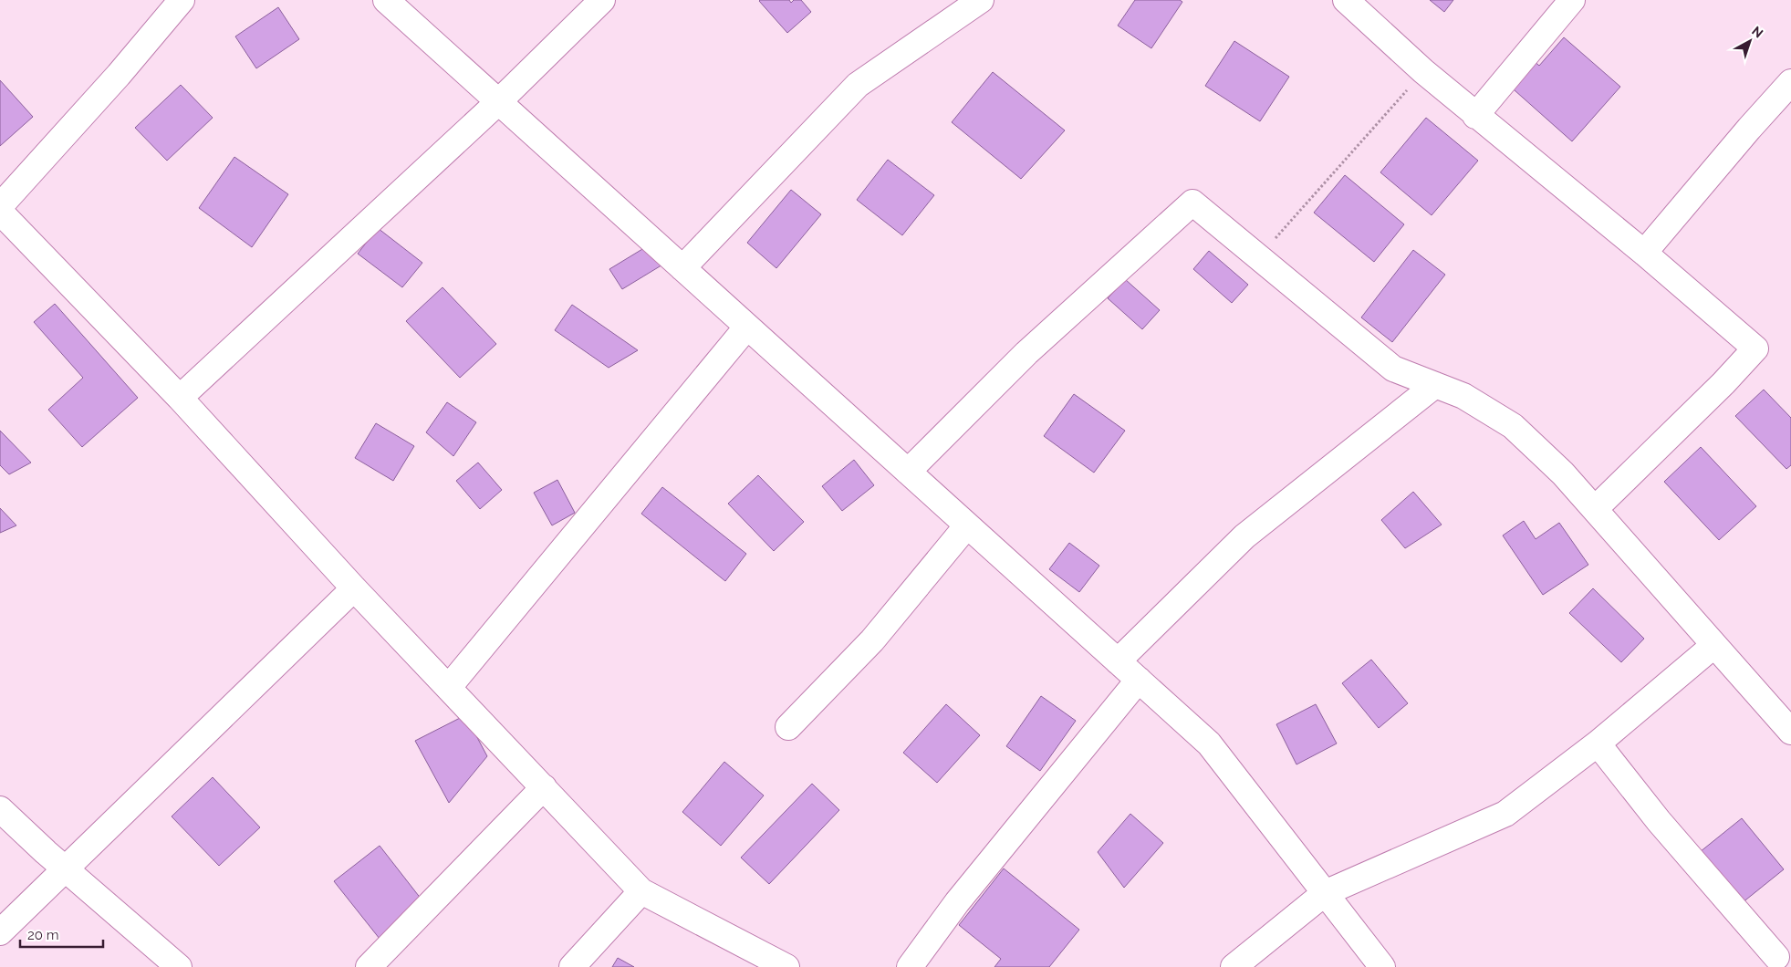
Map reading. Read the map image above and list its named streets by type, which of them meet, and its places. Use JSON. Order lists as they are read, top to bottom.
{
  "scale_bar": "20 m",
  "north": "top right"
}
